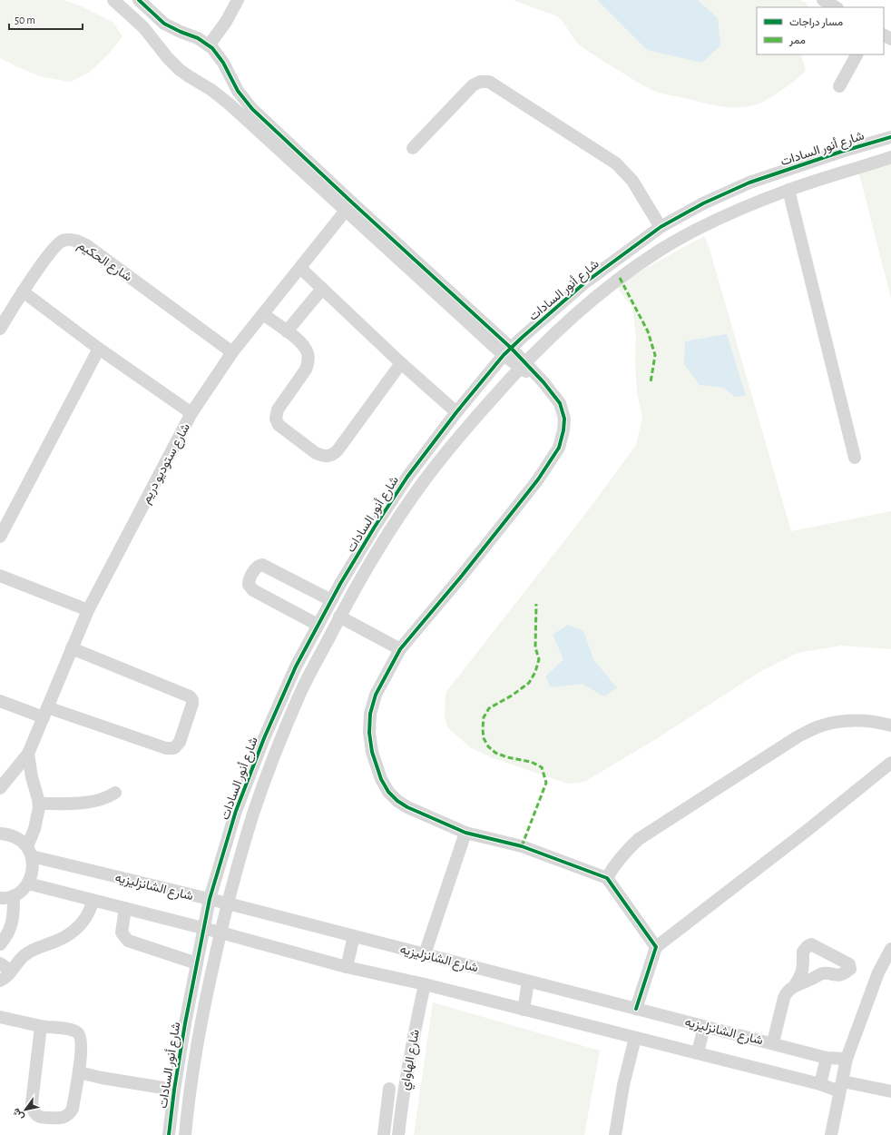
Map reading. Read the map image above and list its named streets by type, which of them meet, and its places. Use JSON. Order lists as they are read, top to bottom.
{
  "streets": {
    "street": [
      "شارع أنور السادات",
      "شارع الحكيم",
      "شارع ستوديو دريم",
      "شارع الشانزليزيه",
      "شارع الهاواي"
    ]
  },
  "crossings": [
    ["شارع أنور السادات", "شارع الشانزليزيه"],
    ["شارع الحكيم", "شارع ستوديو دريم"]
  ],
  "legend": ["مسار دراجات", "ممر"],
  "scale_bar": "50 m",
  "north": "bottom left"
}
